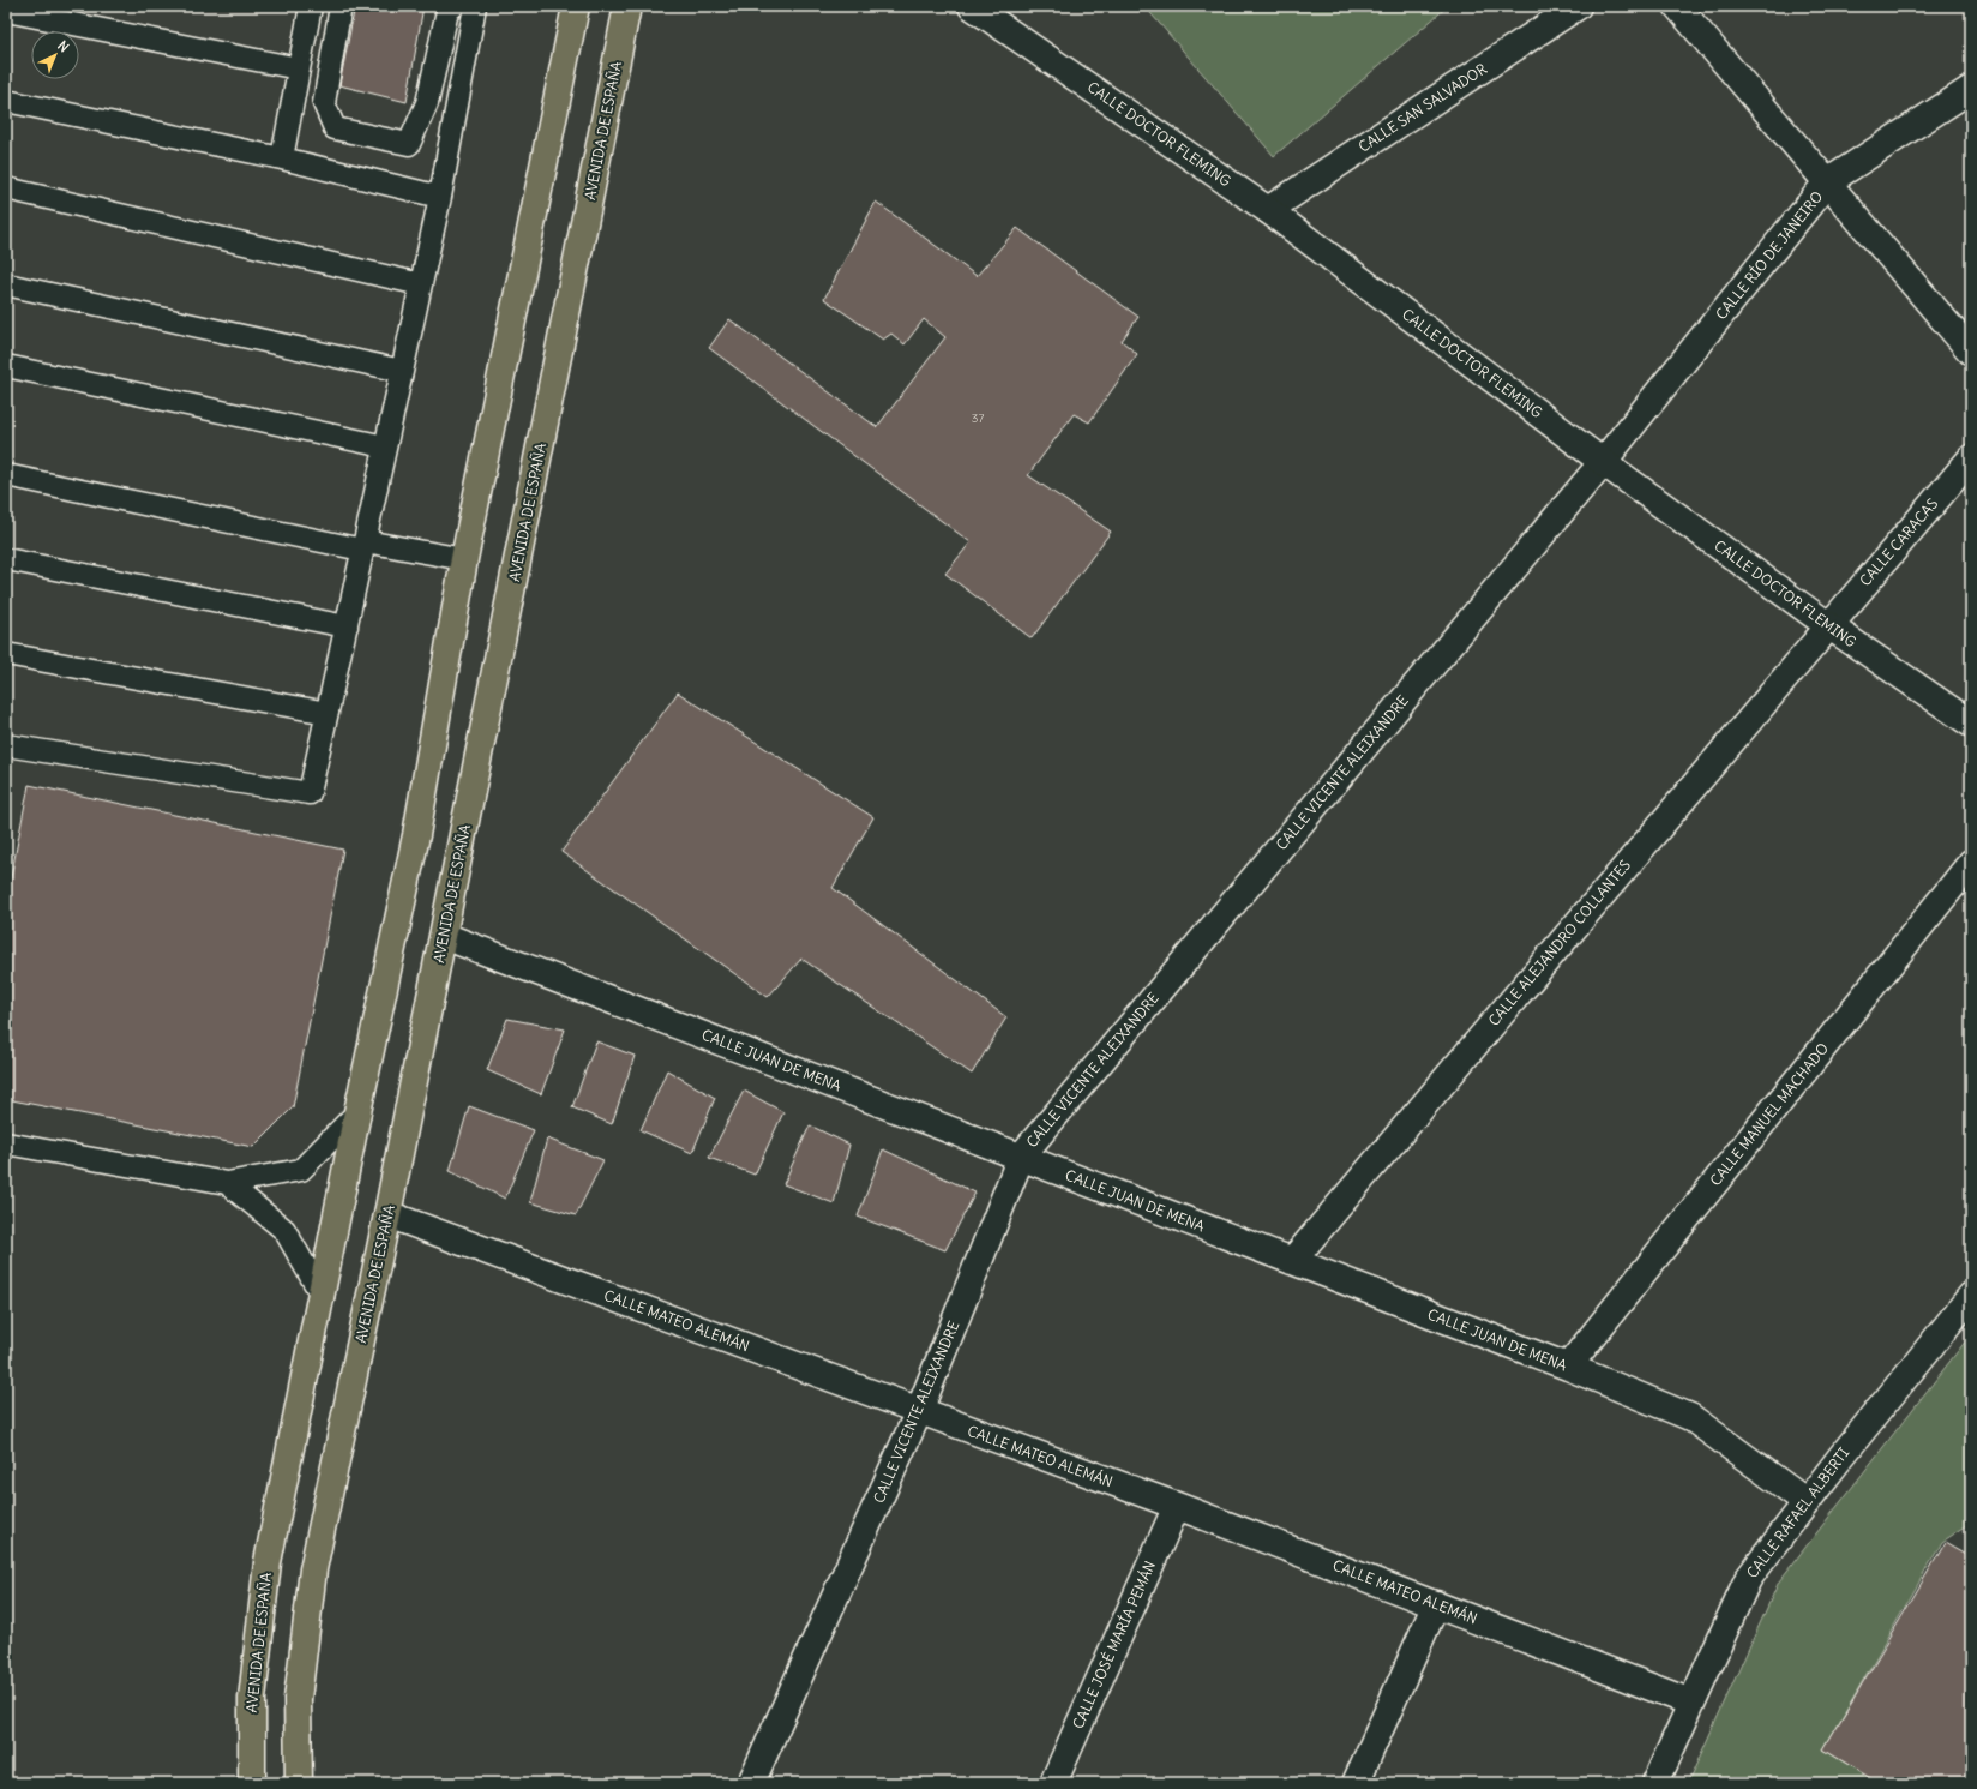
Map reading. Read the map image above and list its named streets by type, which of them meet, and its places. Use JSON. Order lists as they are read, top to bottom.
{
  "streets": {
    "main road": ["AVENIDA DE ESPAÑA"],
    "street": [
      "CALLE SAN SALVADOR",
      "CALLE DOCTOR FLEMING",
      "CALLE RÍO DE JANEIRO",
      "CALLE CARACAS",
      "CALLE VICENTE ALEIXANDRE",
      "CALLE ALEJANDRO COLLANTES",
      "CALLE JUAN DE MENA",
      "CALLE MANUEL MACHADO",
      "CALLE MATEO ALEMÁN",
      "CALLE RAFAEL ALBERTI",
      "CALLE JOSÉ MARÍA PEMÁN"
    ]
  },
  "crossings": [
    ["CALLE SAN SALVADOR", "CALLE DOCTOR FLEMING"],
    ["AVENIDA DE ESPAÑA", "CALLE JUAN DE MENA"],
    ["AVENIDA DE ESPAÑA", "CALLE MATEO ALEMÁN"],
    ["CALLE DOCTOR FLEMING", "CALLE RÍO DE JANEIRO"],
    ["CALLE DOCTOR FLEMING", "CALLE CARACAS"],
    ["CALLE DOCTOR FLEMING", "CALLE VICENTE ALEIXANDRE"],
    ["CALLE DOCTOR FLEMING", "CALLE ALEJANDRO COLLANTES"],
    ["CALLE RÍO DE JANEIRO", "CALLE VICENTE ALEIXANDRE"],
    ["CALLE CARACAS", "CALLE ALEJANDRO COLLANTES"],
    ["CALLE VICENTE ALEIXANDRE", "CALLE JUAN DE MENA"],
    ["CALLE VICENTE ALEIXANDRE", "CALLE MATEO ALEMÁN"],
    ["CALLE ALEJANDRO COLLANTES", "CALLE JUAN DE MENA"],
    ["CALLE JUAN DE MENA", "CALLE MANUEL MACHADO"],
    ["CALLE JUAN DE MENA", "CALLE RAFAEL ALBERTI"],
    ["CALLE MATEO ALEMÁN", "CALLE RAFAEL ALBERTI"],
    ["CALLE MATEO ALEMÁN", "CALLE JOSÉ MARÍA PEMÁN"]
  ],
  "house_numbers": ["37"],
  "north": "top right"
}
